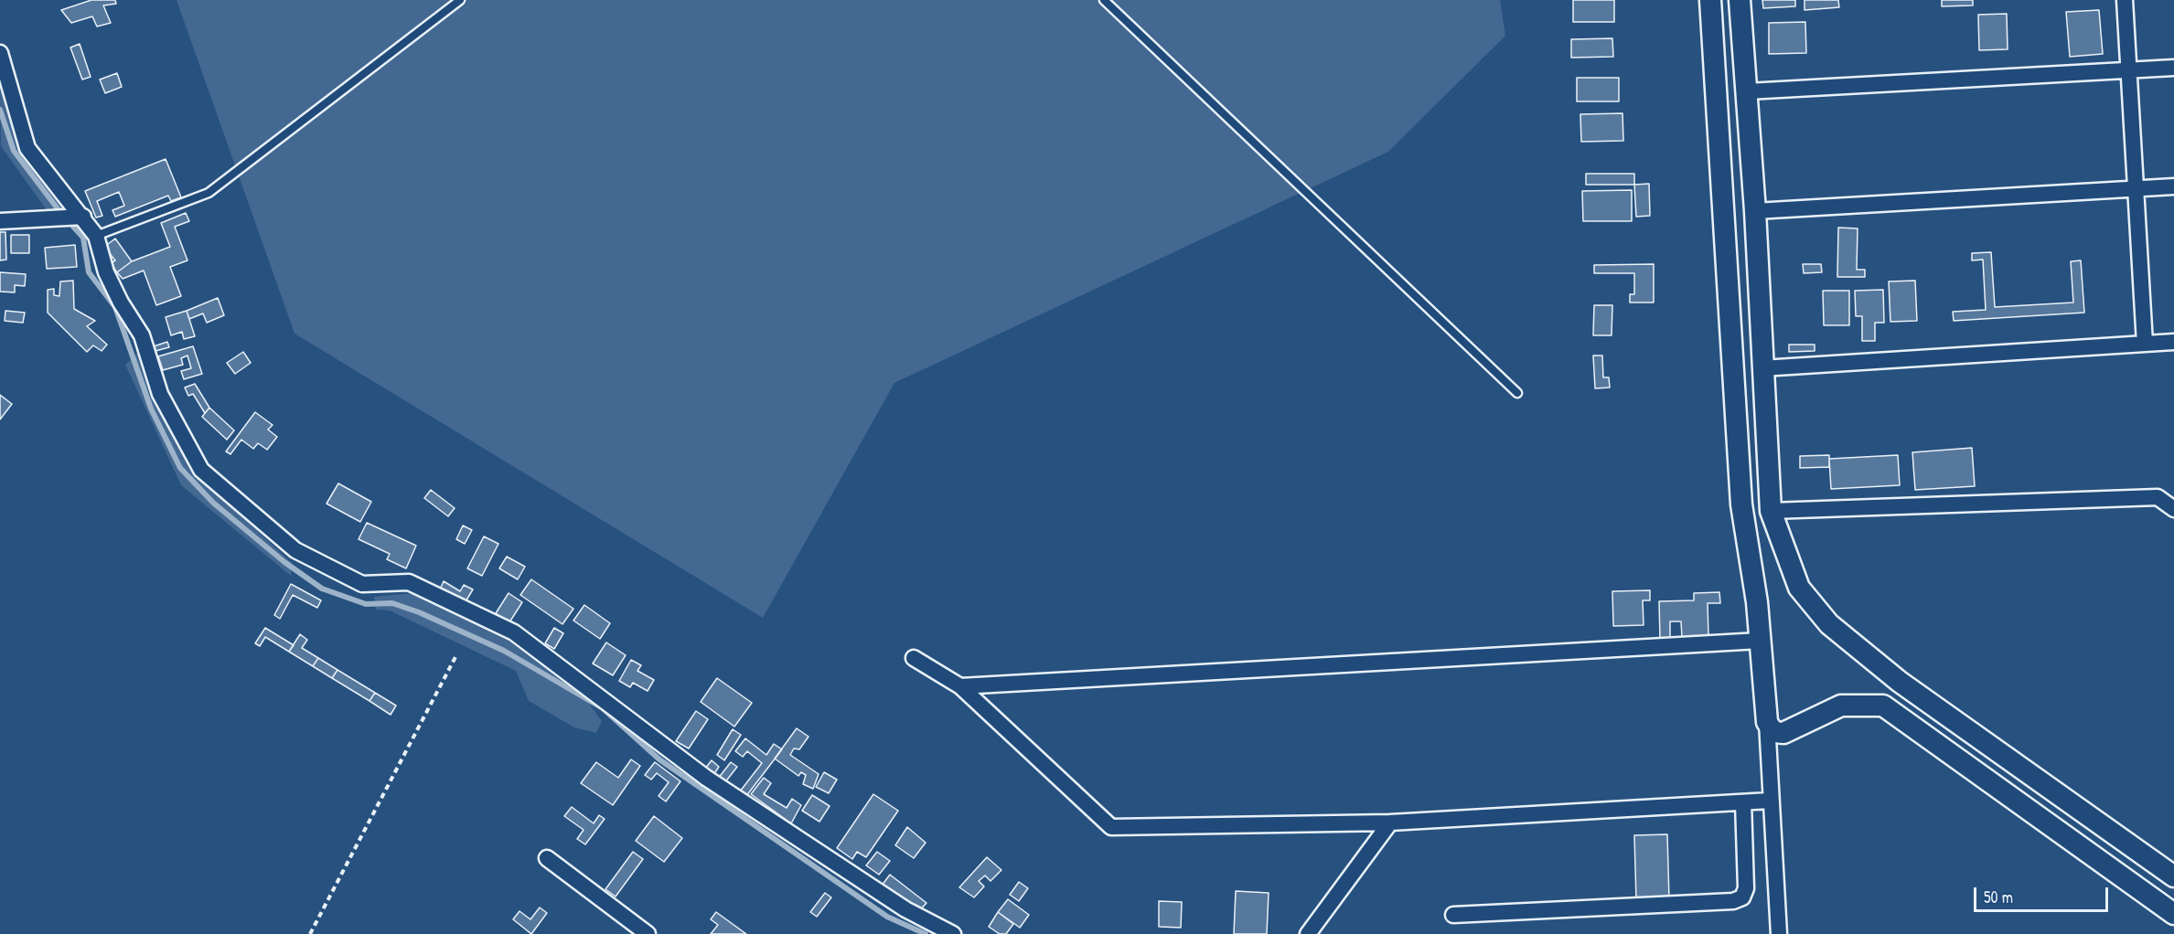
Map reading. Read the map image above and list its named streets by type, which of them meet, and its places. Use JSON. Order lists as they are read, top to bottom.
{
  "scale_bar": "50 m"
}
